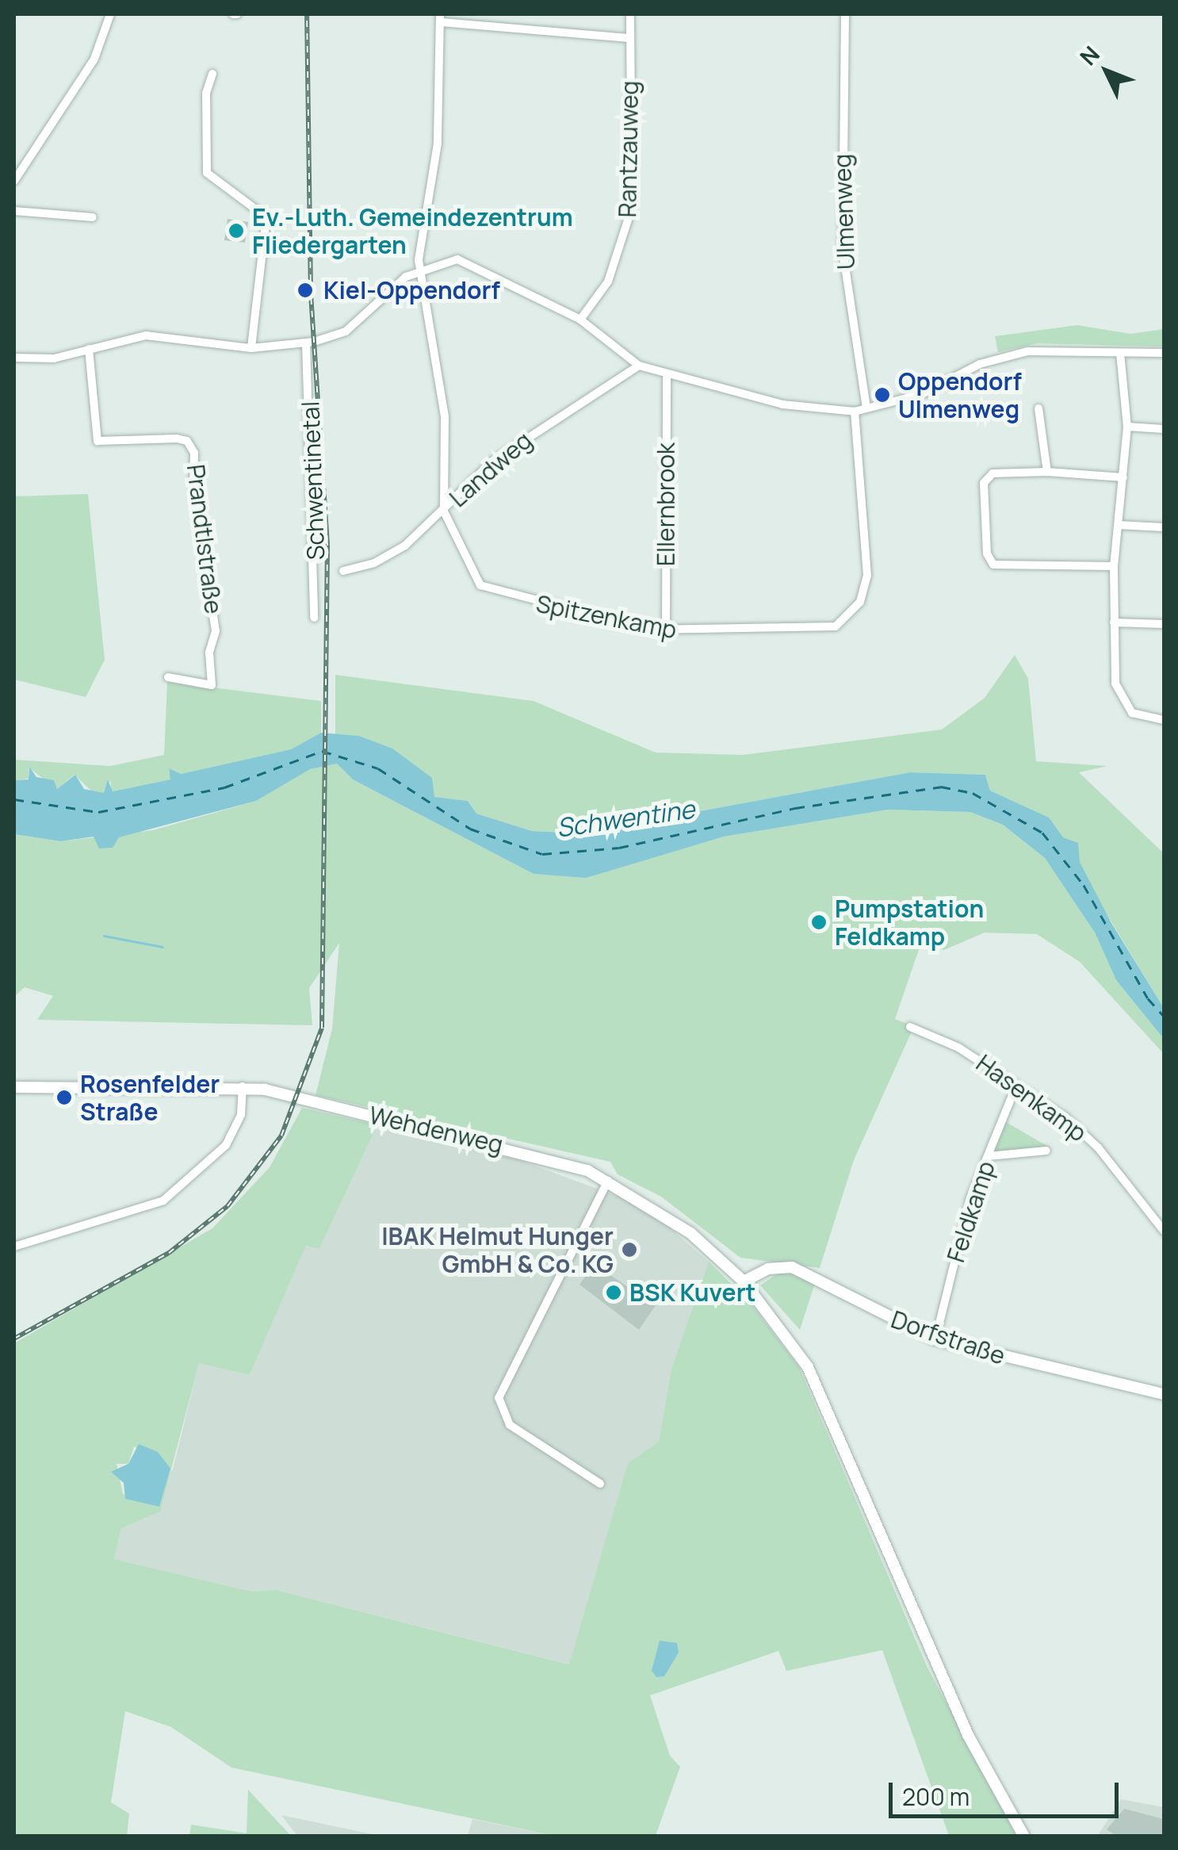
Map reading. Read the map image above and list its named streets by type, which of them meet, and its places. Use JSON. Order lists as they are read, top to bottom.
{
  "streets": {
    "main road": ["Wehdenweg", "Dorfstraße"],
    "street": [
      "Rantzauweg",
      "Ulmenweg",
      "Landweg",
      "Schwentinetal",
      "Ellernbrook",
      "Prandtlstraße",
      "Spitzenkamp",
      "Hasenkamp",
      "Feldkamp"
    ]
  },
  "crossings": [
    ["Landweg", "Spitzenkamp"],
    ["Ellernbrook", "Spitzenkamp"],
    ["Hasenkamp", "Feldkamp"],
    ["Wehdenweg", "Dorfstraße"],
    ["Feldkamp", "Dorfstraße"]
  ],
  "water": ["Schwentine"],
  "places": [
    "Ev.-Luth. Gemeindezentrum Fliedergarten",
    "Kiel-Oppendorf",
    "Oppendorf Ulmenweg",
    "Pumpstation Feldkamp",
    "Rosenfelder Straße",
    "IBAK Helmut Hunger GmbH & Co. KG",
    "BSK Kuvert"
  ],
  "scale_bar": "200 m",
  "north": "top left"
}
